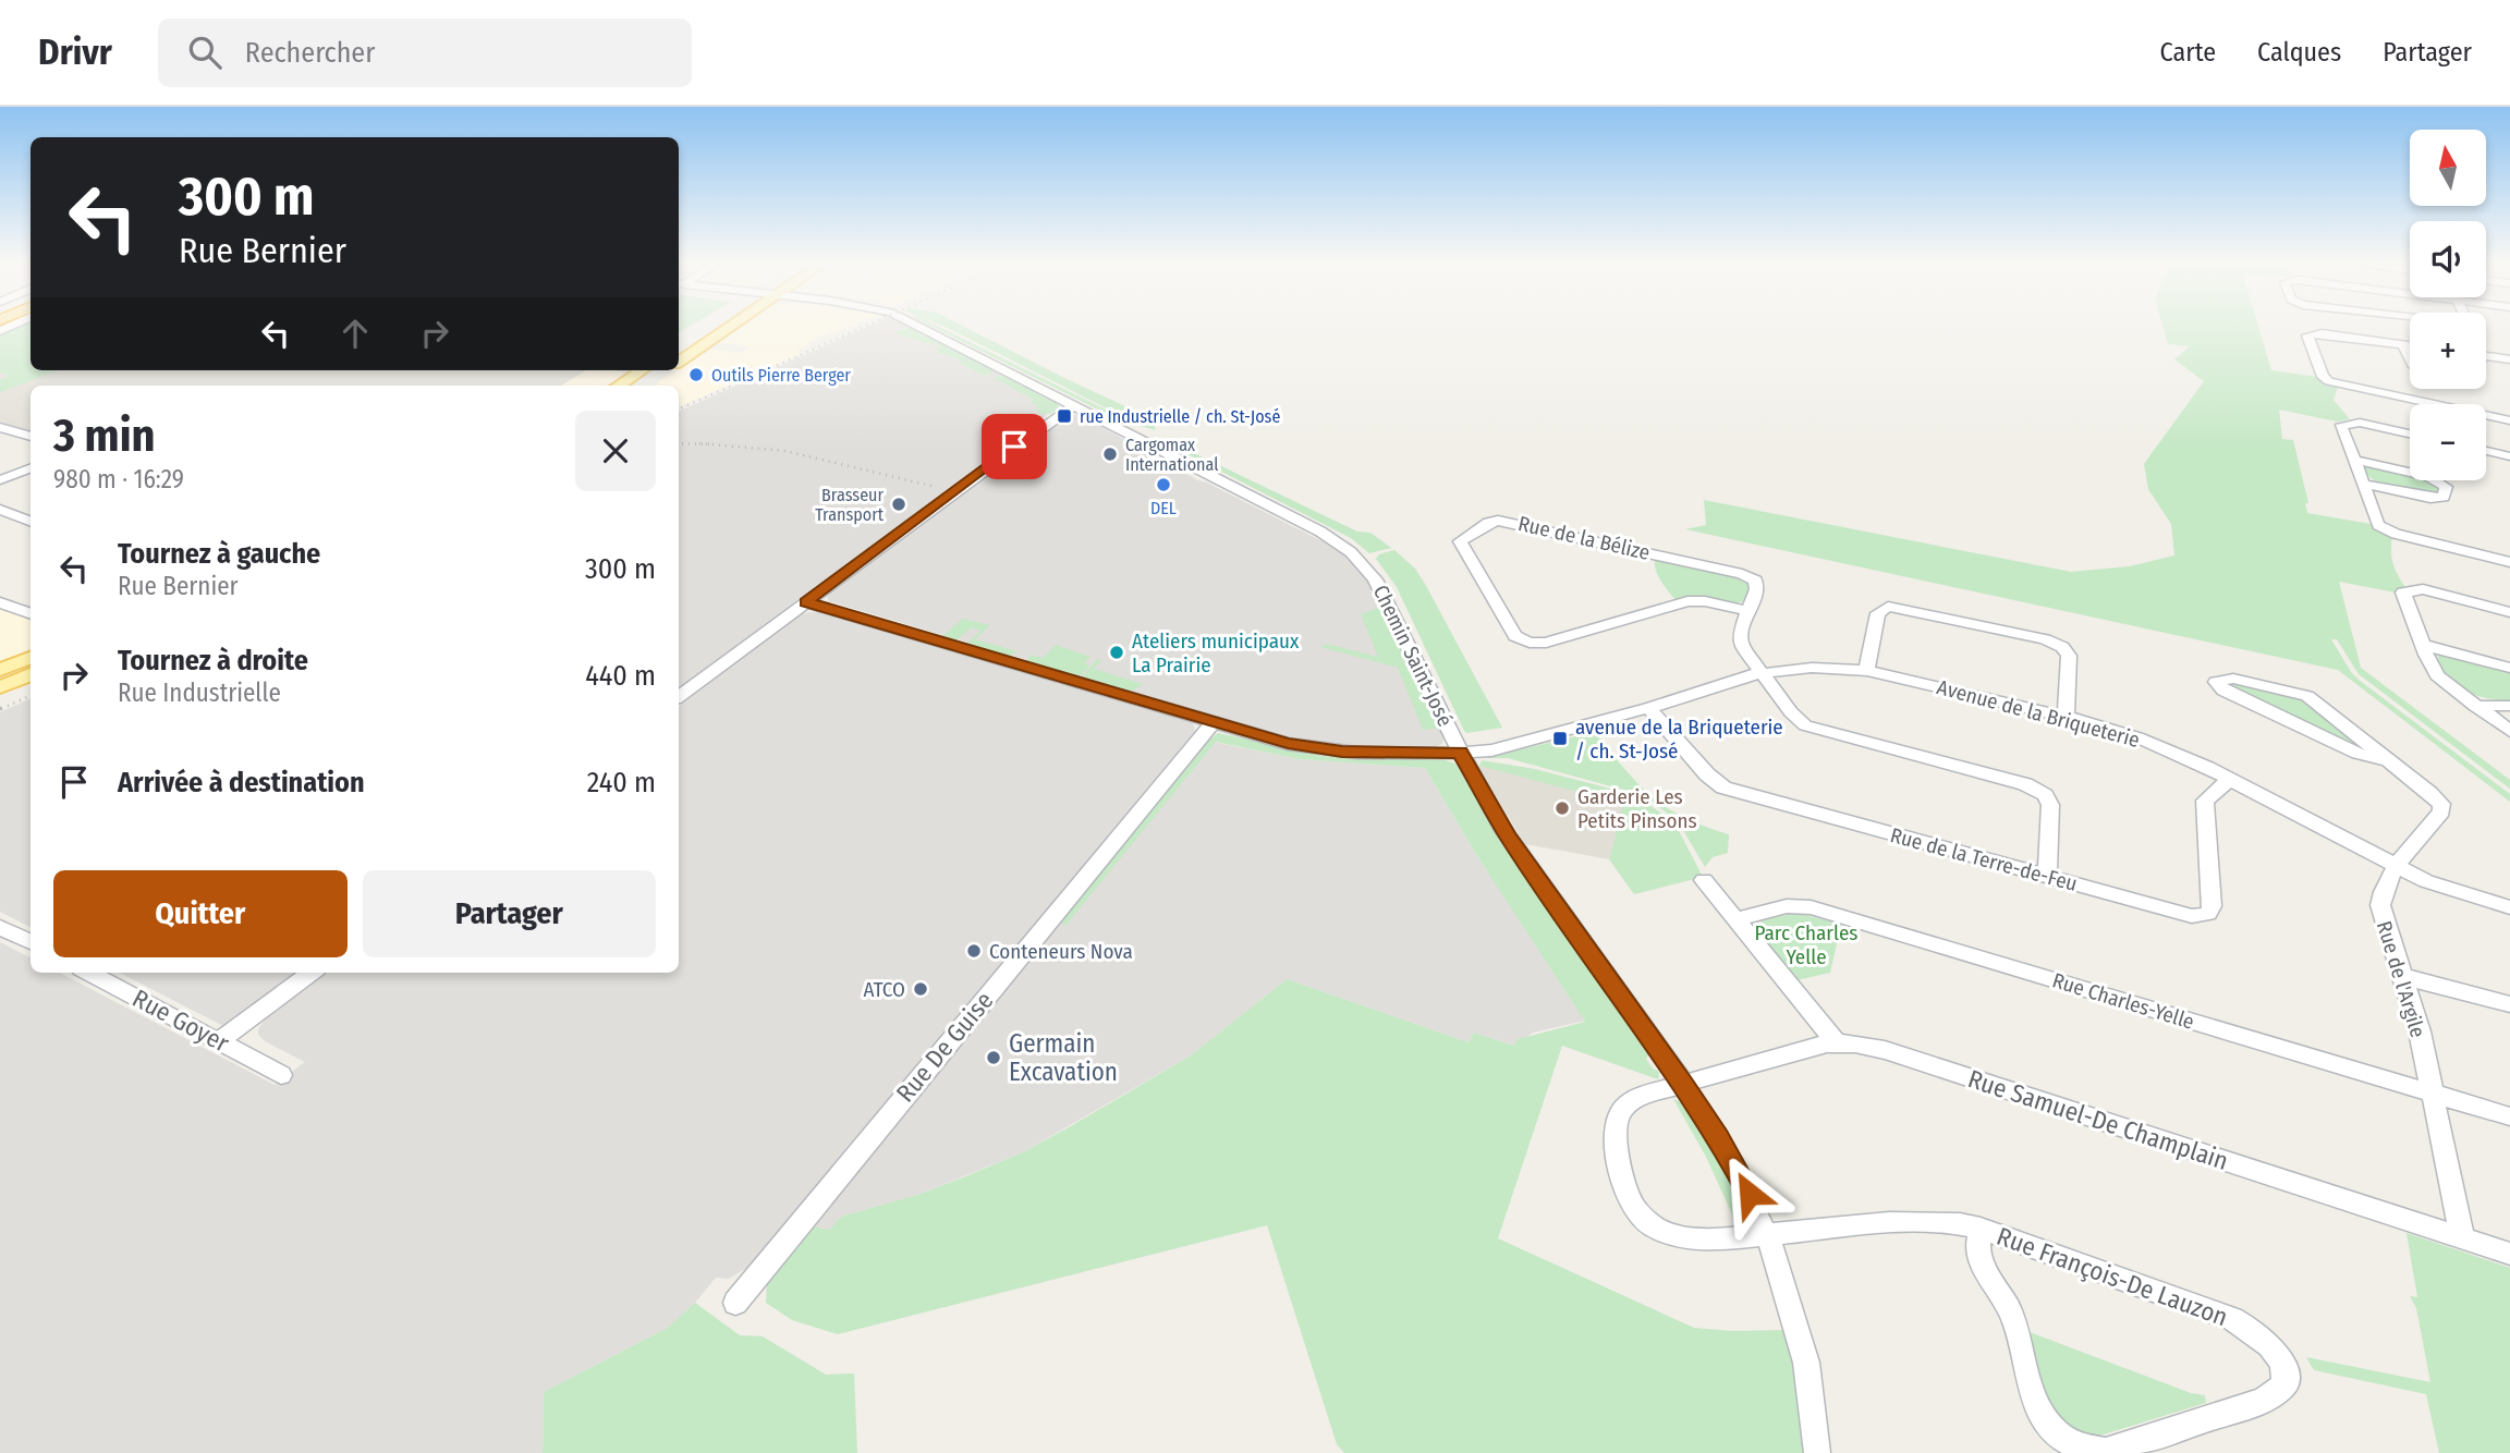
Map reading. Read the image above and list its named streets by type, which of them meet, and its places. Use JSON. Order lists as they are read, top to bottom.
{
  "streets": {
    "street": [
      "Rue de la Bélize",
      "Chemin Saint-José",
      "Avenue de la Briqueterie",
      "Rue de la Terre-de-Feu",
      "Rue de l'Argile",
      "Rue Charles-Yelle",
      "Rue Goyer",
      "Rue De Guise",
      "Rue Samuel-De Champlain",
      "Rue François-De Lauzon"
    ]
  },
  "crossings": [
    ["Rue de la Bélize", "Avenue de la Briqueterie"],
    ["Rue de la Bélize", "Rue de la Terre-de-Feu"],
    ["Chemin Saint-José", "Avenue de la Briqueterie"],
    ["Chemin Saint-José", "Rue Samuel-De Champlain"],
    ["Chemin Saint-José", "Rue François-De Lauzon"],
    ["Avenue de la Briqueterie", "Rue de la Terre-de-Feu"],
    ["Avenue de la Briqueterie", "Rue de l'Argile"],
    ["Avenue de la Briqueterie", "Rue De Guise"],
    ["Rue de l'Argile", "Rue Charles-Yelle"],
    ["Rue de l'Argile", "Rue Samuel-De Champlain"],
    ["Rue Samuel-De Champlain", "Rue François-De Lauzon"]
  ],
  "parks": ["Parc Charles Yelle"],
  "places": {
    "other": [
      "Outils Pierre Berger",
      "Cargomax International",
      "DEL",
      "Brasseur Transport",
      "Ateliers municipaux La Prairie",
      "Garderie Les Petits Pinsons",
      "Conteneurs Nova",
      "ATCO",
      "Germain Excavation"
    ],
    "transit": ["rue Industrielle / ch. St-José", "avenue de la Briqueterie / ch. St-José"]
  },
  "north": "top",
  "page": {
    "header": "Drivr",
    "search": "Rechercher",
    "nav": ["Carte", "Calques", "Partager"],
    "map_buttons": ["+", "−"],
    "turn": ["300 m", "Rue Bernier"],
    "heading": ["3 min", "980 m · 16:29"],
    "list": [
      {
        "name": "Tournez à gauche",
        "note": "Rue Bernier",
        "value": "300 m"
      },
      {
        "name": "Tournez à droite",
        "note": "Rue Industrielle",
        "value": "440 m"
      },
      {
        "name": "Arrivée à destination",
        "value": "240 m"
      }
    ],
    "buttons": ["Quitter", "Partager"]
  }
}
